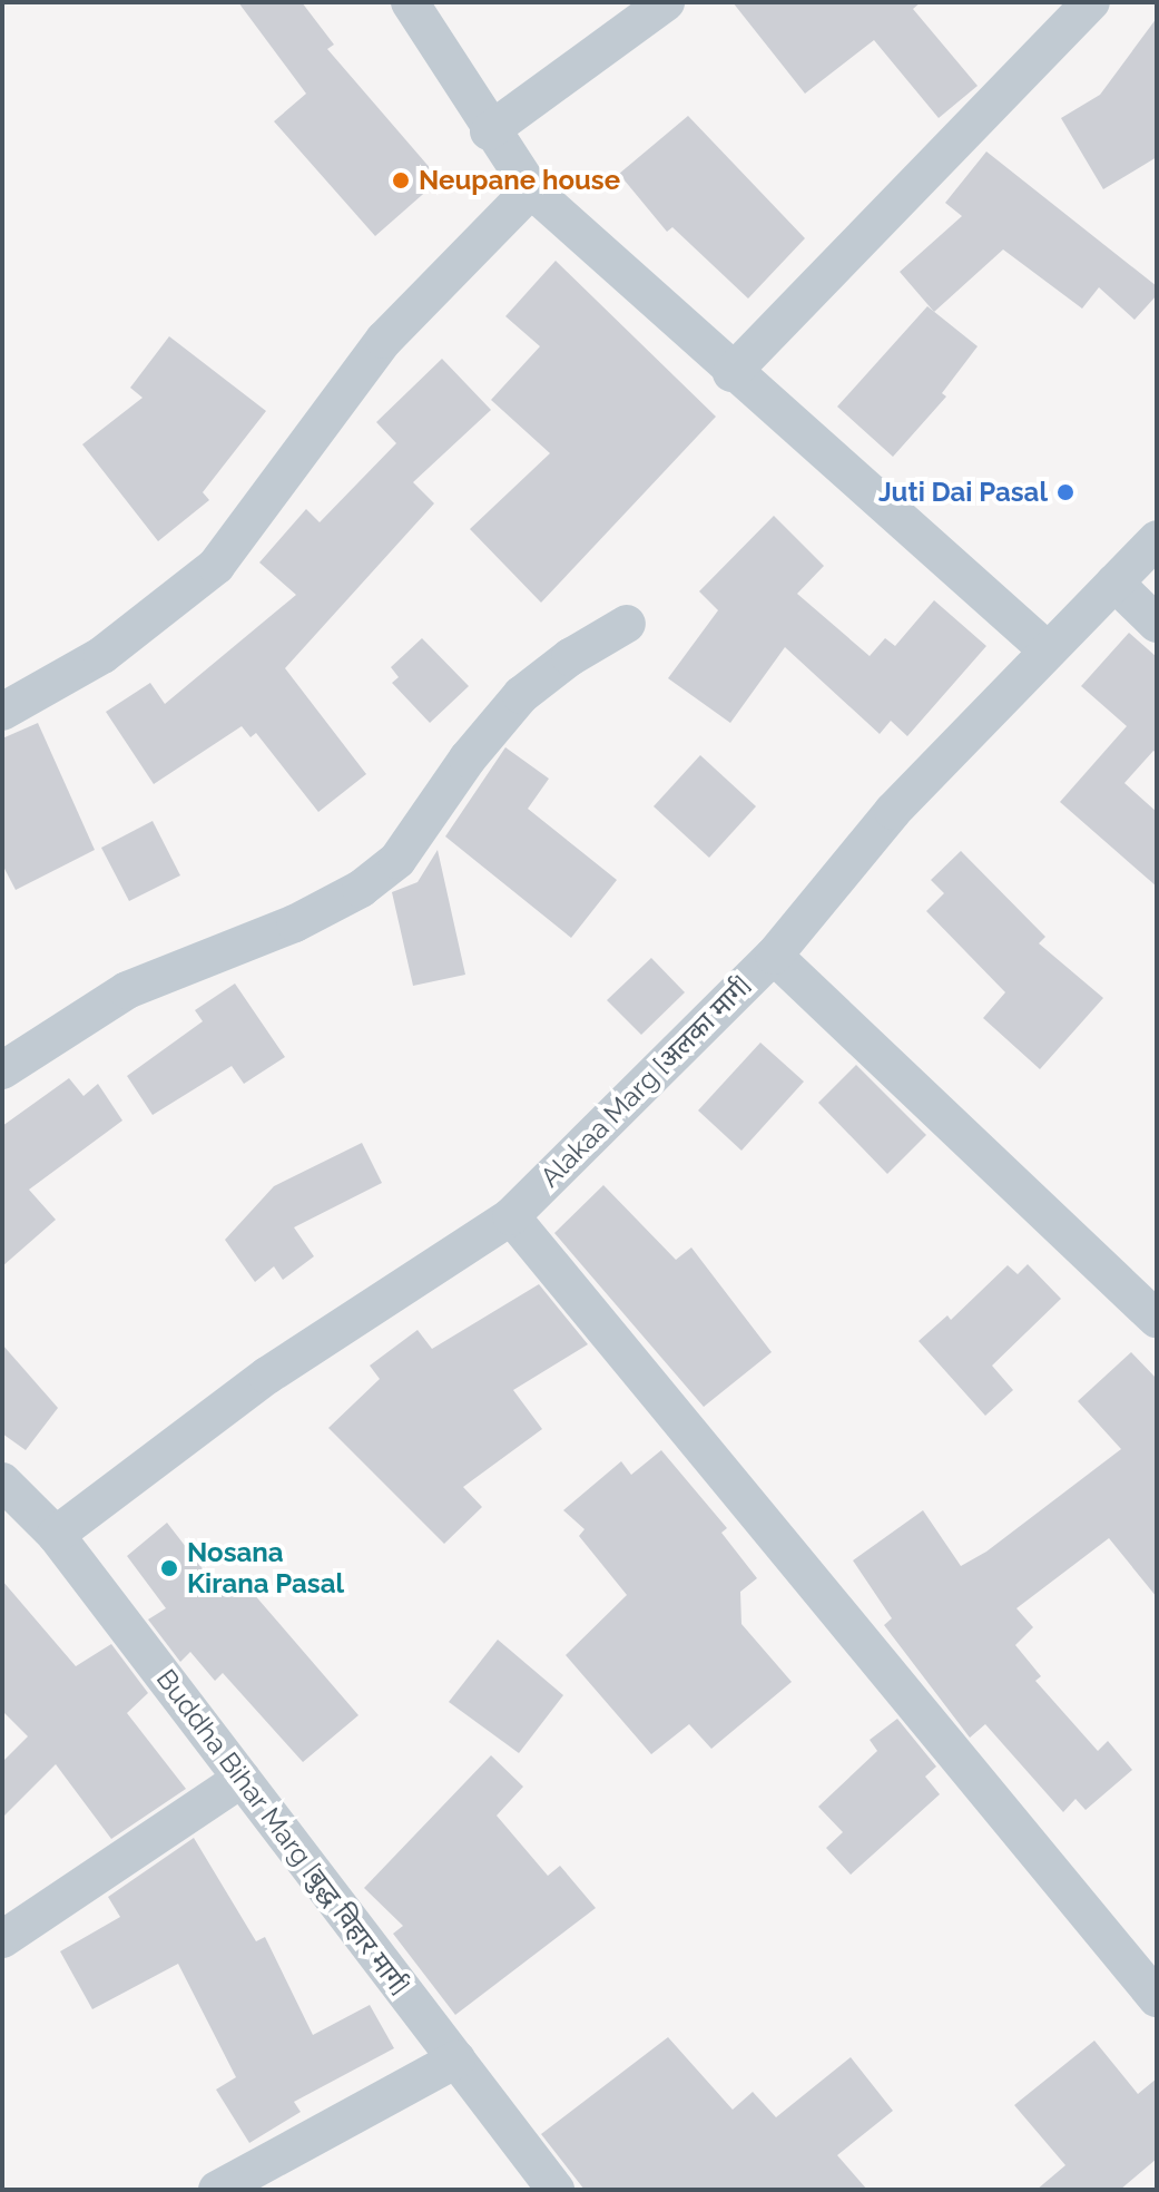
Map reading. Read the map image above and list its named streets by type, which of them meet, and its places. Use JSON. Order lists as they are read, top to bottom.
{
  "streets": {
    "street": ["Alakaa Marg [अलका मार्ग]", "Buddha Bihar Marg [बुद्ध विहार मार्ग]"]
  },
  "crossings": [
    ["Alakaa Marg [अलका मार्ग]", "Buddha Bihar Marg [बुद्ध विहार मार्ग]"]
  ],
  "places": ["Neupane house", "Juti Dai Pasal", "Nosana Kirana Pasal"]
}
